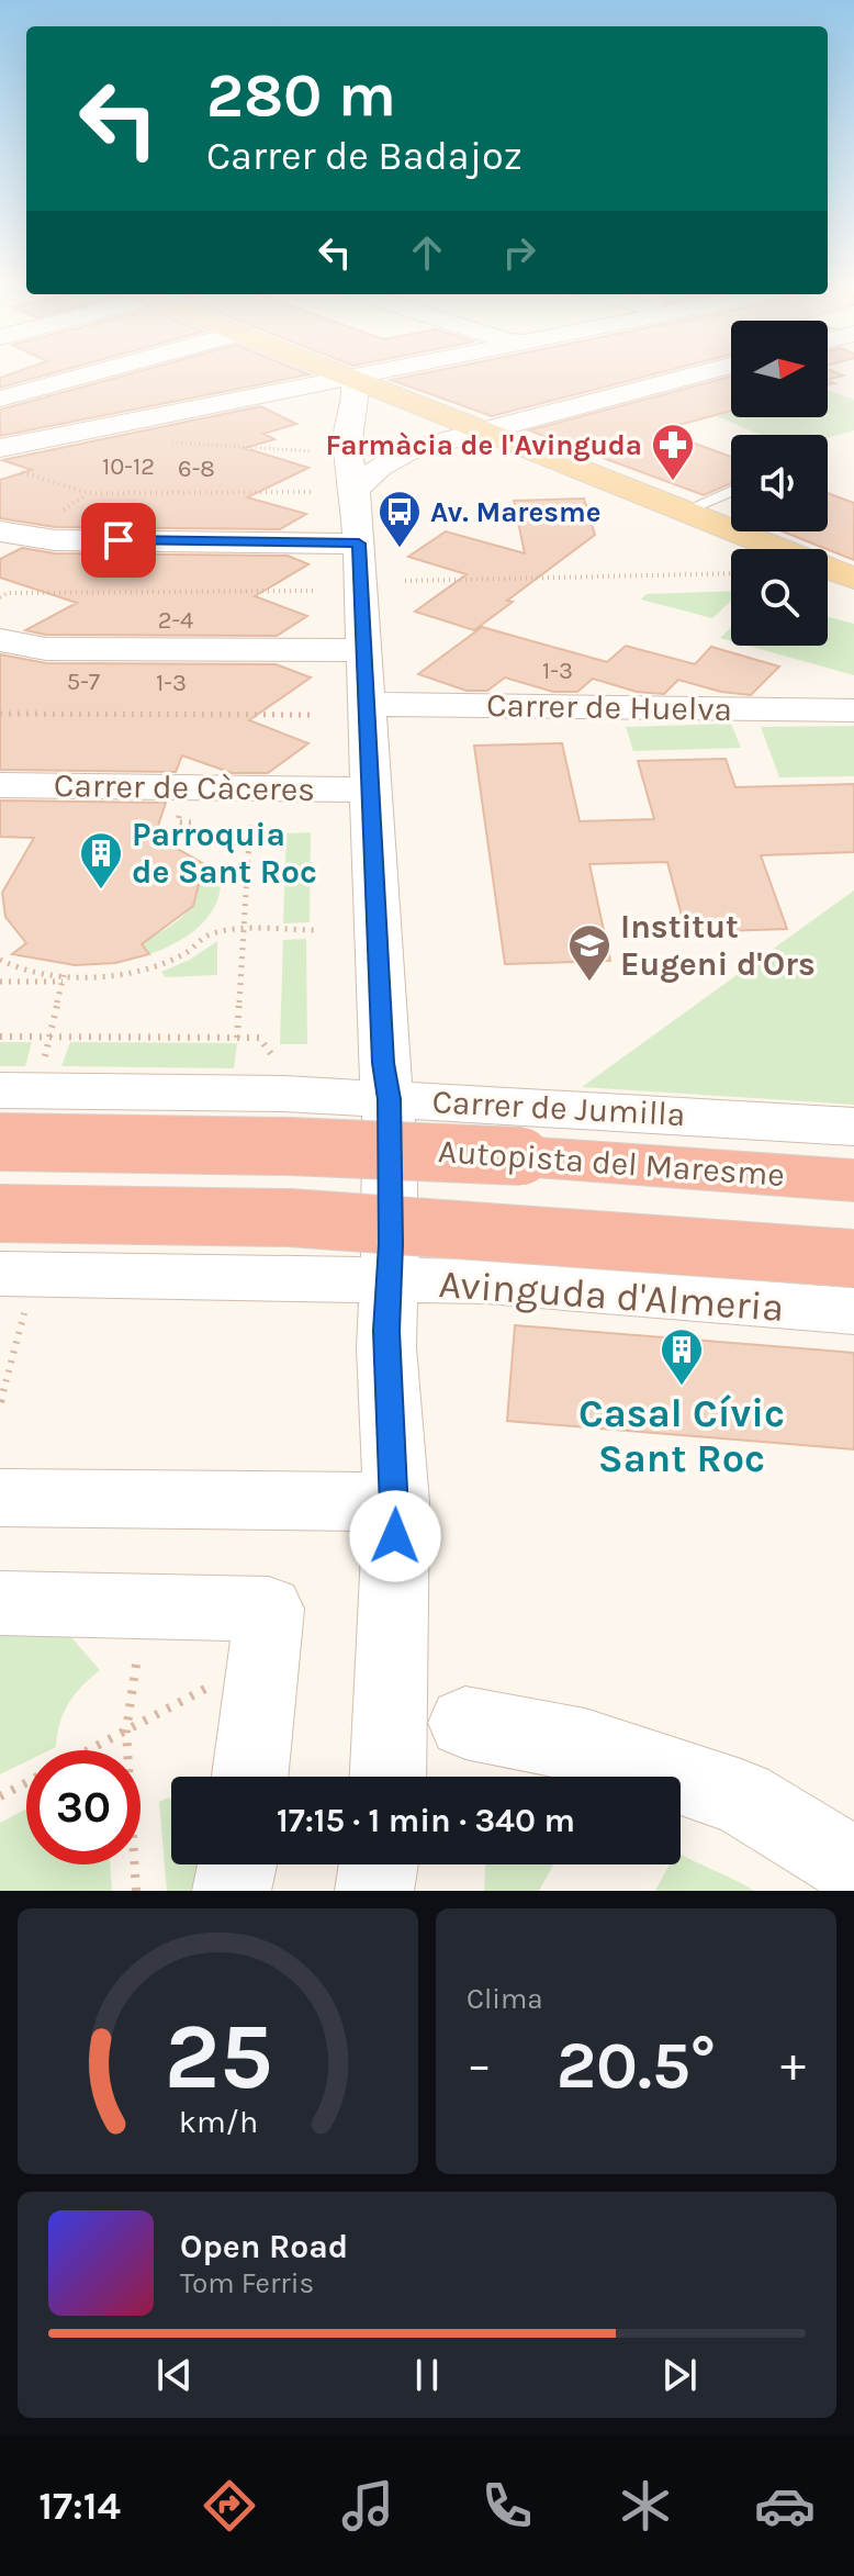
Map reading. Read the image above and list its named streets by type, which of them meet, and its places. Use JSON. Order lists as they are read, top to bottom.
{
  "streets": {
    "highway": ["Autopista del Maresme"],
    "street": [
      "Carrer de Huelva",
      "Carrer de Càceres",
      "Carrer de Jumilla",
      "Avinguda d'Almeria"
    ]
  },
  "places": {
    "pharmacy": ["Farmàcia de l'Avinguda"],
    "bus stop": ["Av. Maresme"],
    "building": ["Parroquia de Sant Roc", "Casal Cívic Sant Roc"],
    "school or university": ["Institut Eugeni d'Ors"]
  },
  "house_numbers": [
    "10-12",
    "6-8",
    "2-4",
    "1-3",
    "5-7",
    "1-3"
  ],
  "north": "right",
  "page": {
    "turn": ["280 m", "Carrer de Badajoz"],
    "limit": "30",
    "trip": "17:15 · 1 min · 340 m",
    "tile": "Clima",
    "heat": ["−", "20.5°", "+"],
    "song": ["Open Road", "Tom Ferris"],
    "tabs": "17:14",
    "gauge": ["25", "km/h"]
  }
}
